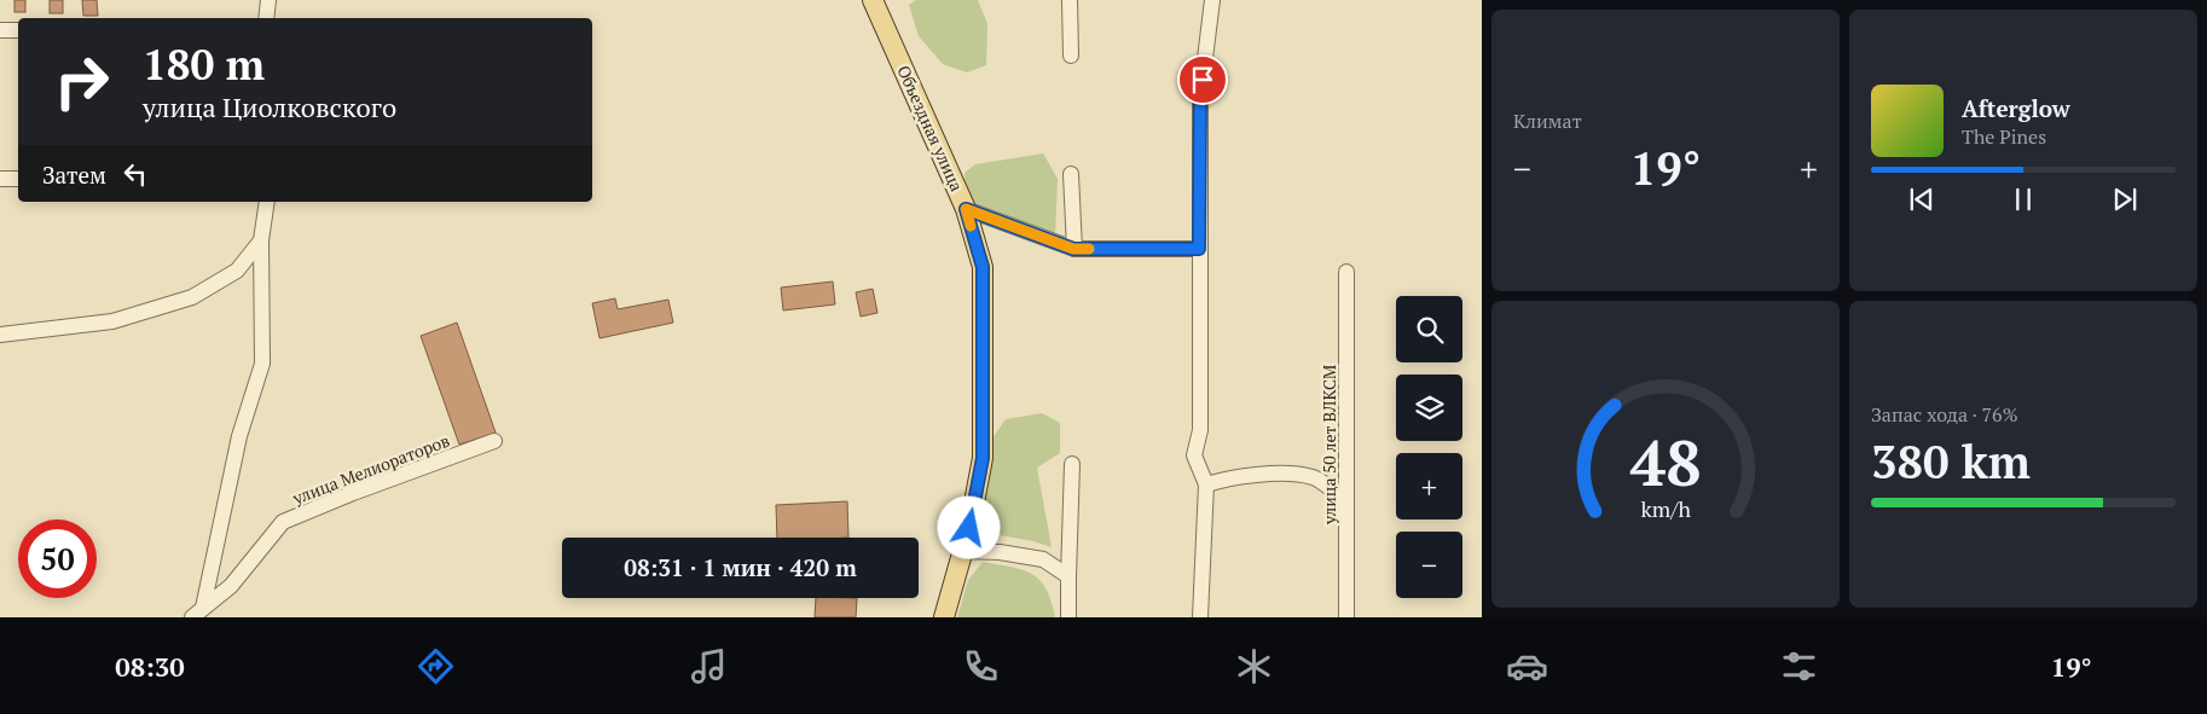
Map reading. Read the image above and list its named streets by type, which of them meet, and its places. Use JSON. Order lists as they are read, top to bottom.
{
  "streets": {
    "main road": ["Объездная улица"],
    "street": ["улица 50 лет ВЛКСМ", "улица Мелиораторов"]
  },
  "page": {
    "tile": [
      "Климат",
      ["Запас хода · 76%", "380 km"]
    ],
    "turn": ["180 m", "улица Циолковского"],
    "song": ["Afterglow", "The Pines"],
    "heat": ["−", "19°", "+"],
    "then": "Затем",
    "map_buttons": ["+", "−"],
    "limit": "50",
    "trip": "08:31 · 1 мин · 420 m",
    "tabs": ["08:30", "19°"],
    "gauge": ["48", "km/h"]
  }
}
